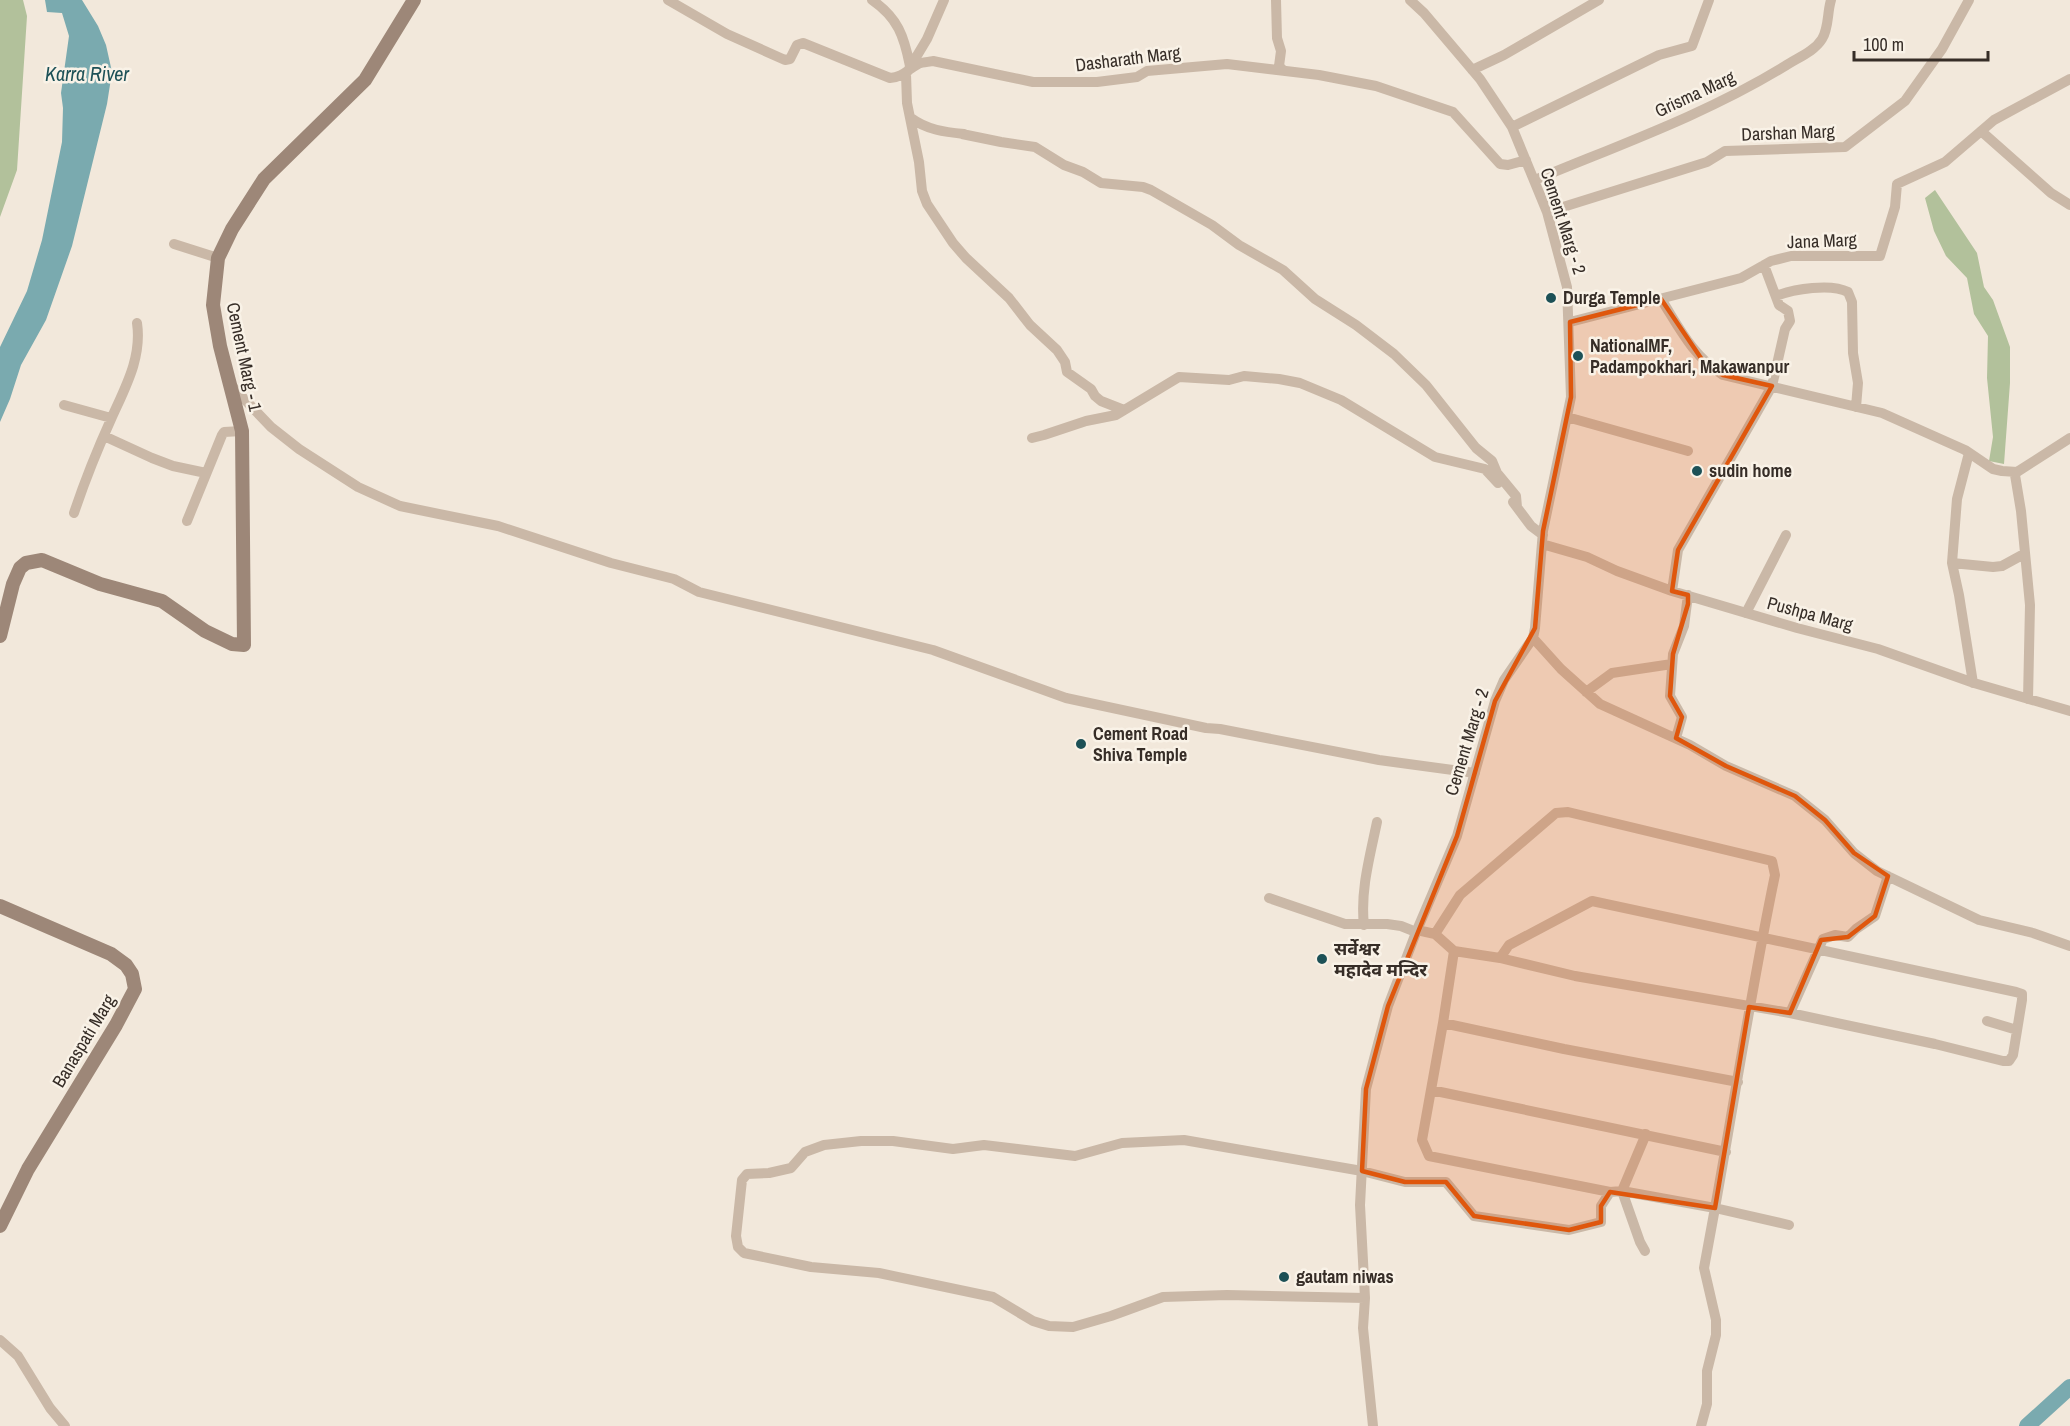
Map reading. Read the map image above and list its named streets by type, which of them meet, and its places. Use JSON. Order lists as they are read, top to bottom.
{
  "streets": {
    "street": [
      "Dasharath Marg",
      "Grisma Marg",
      "Darshan Marg",
      "Cement Marg - 2",
      "Jana Marg",
      "Cement Marg - 1",
      "Pushpa Marg",
      "Banaspati Marg"
    ]
  },
  "crossings": [
    ["Dasharath Marg", "Cement Marg - 2"],
    ["Grisma Marg", "Cement Marg - 2"],
    ["Darshan Marg", "Cement Marg - 2"],
    ["Cement Marg - 2", "Jana Marg"],
    ["Cement Marg - 2", "Pushpa Marg"]
  ],
  "water": ["Karra River"],
  "places": [
    "Durga Temple",
    "NationalMF, Padampokhari, Makawanpur",
    "sudin home",
    "Cement Road Shiva Temple",
    "सर्वेश्वर महादेव मन्दिर",
    "gautam niwas"
  ],
  "scale_bar": "100 m"
}
